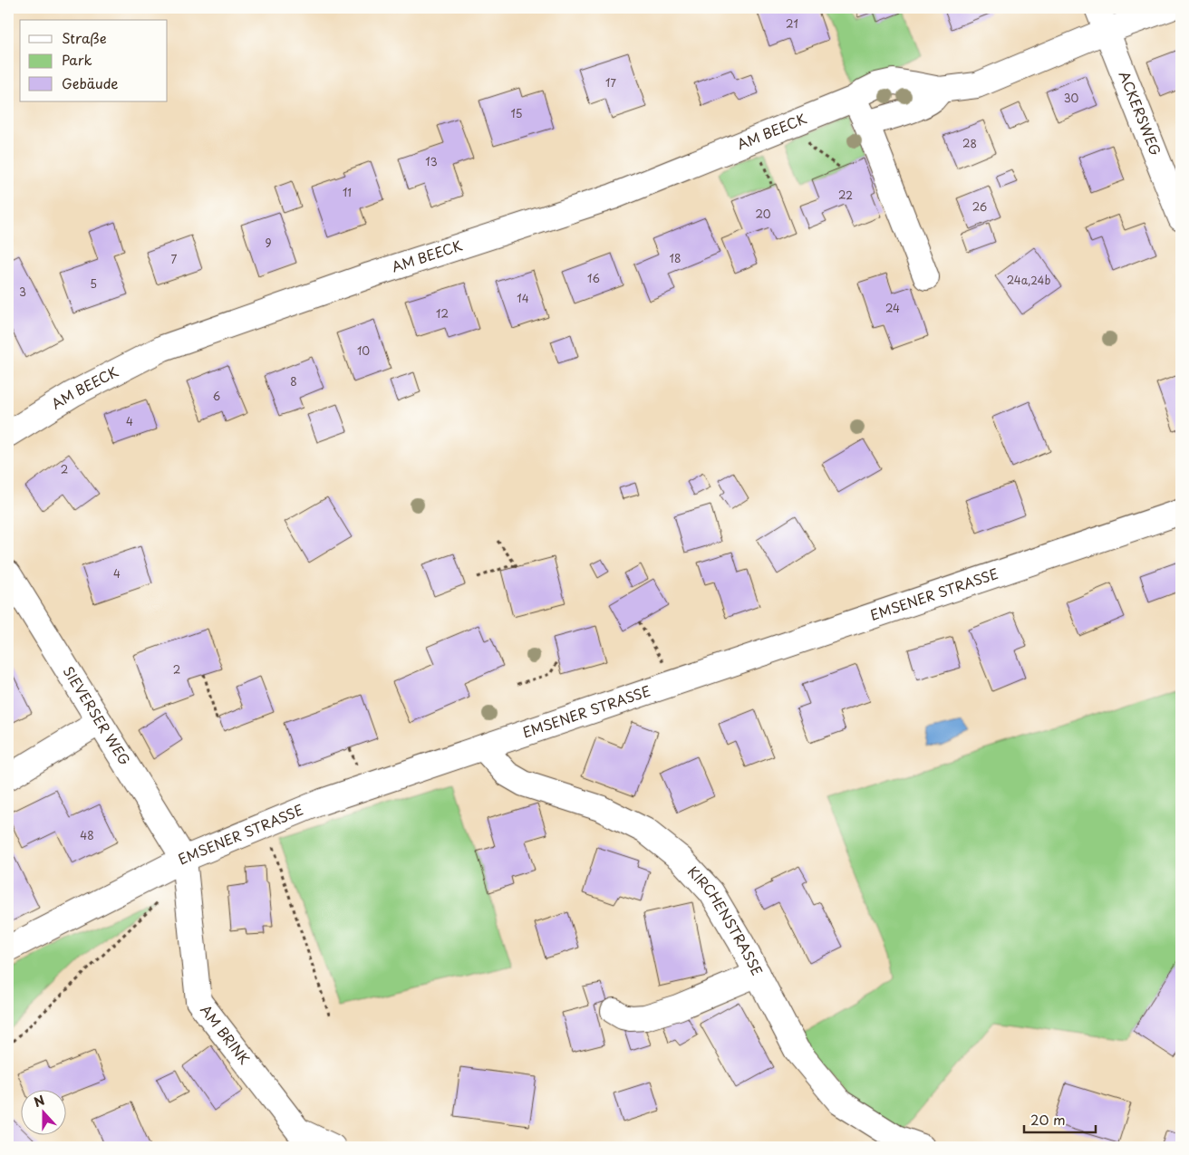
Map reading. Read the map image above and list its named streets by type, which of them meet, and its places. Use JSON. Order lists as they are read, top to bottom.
{
  "streets": {
    "street": [
      "ACKERSWEG",
      "AM BEECK",
      "EMSENER STRASSE",
      "SIEVERSER WEG",
      "KIRCHENSTRASSE",
      "AM BRINK"
    ]
  },
  "crossings": [
    ["ACKERSWEG", "AM BEECK"],
    ["EMSENER STRASSE", "SIEVERSER WEG"],
    ["EMSENER STRASSE", "KIRCHENSTRASSE"],
    ["EMSENER STRASSE", "AM BRINK"],
    ["SIEVERSER WEG", "AM BRINK"]
  ],
  "house_numbers": [
    "21",
    "17",
    "30",
    "15",
    "28",
    "13",
    "11",
    "22",
    "26",
    "20",
    "9",
    "18",
    "7",
    "16",
    "24a,24b",
    "5",
    "3",
    "14",
    "24",
    "12",
    "10",
    "8",
    "6",
    "4",
    "2",
    "4",
    "2",
    "48"
  ],
  "legend": ["Straße", "Park", "Gebäude"],
  "scale_bar": "20 m",
  "north": "top"
}
